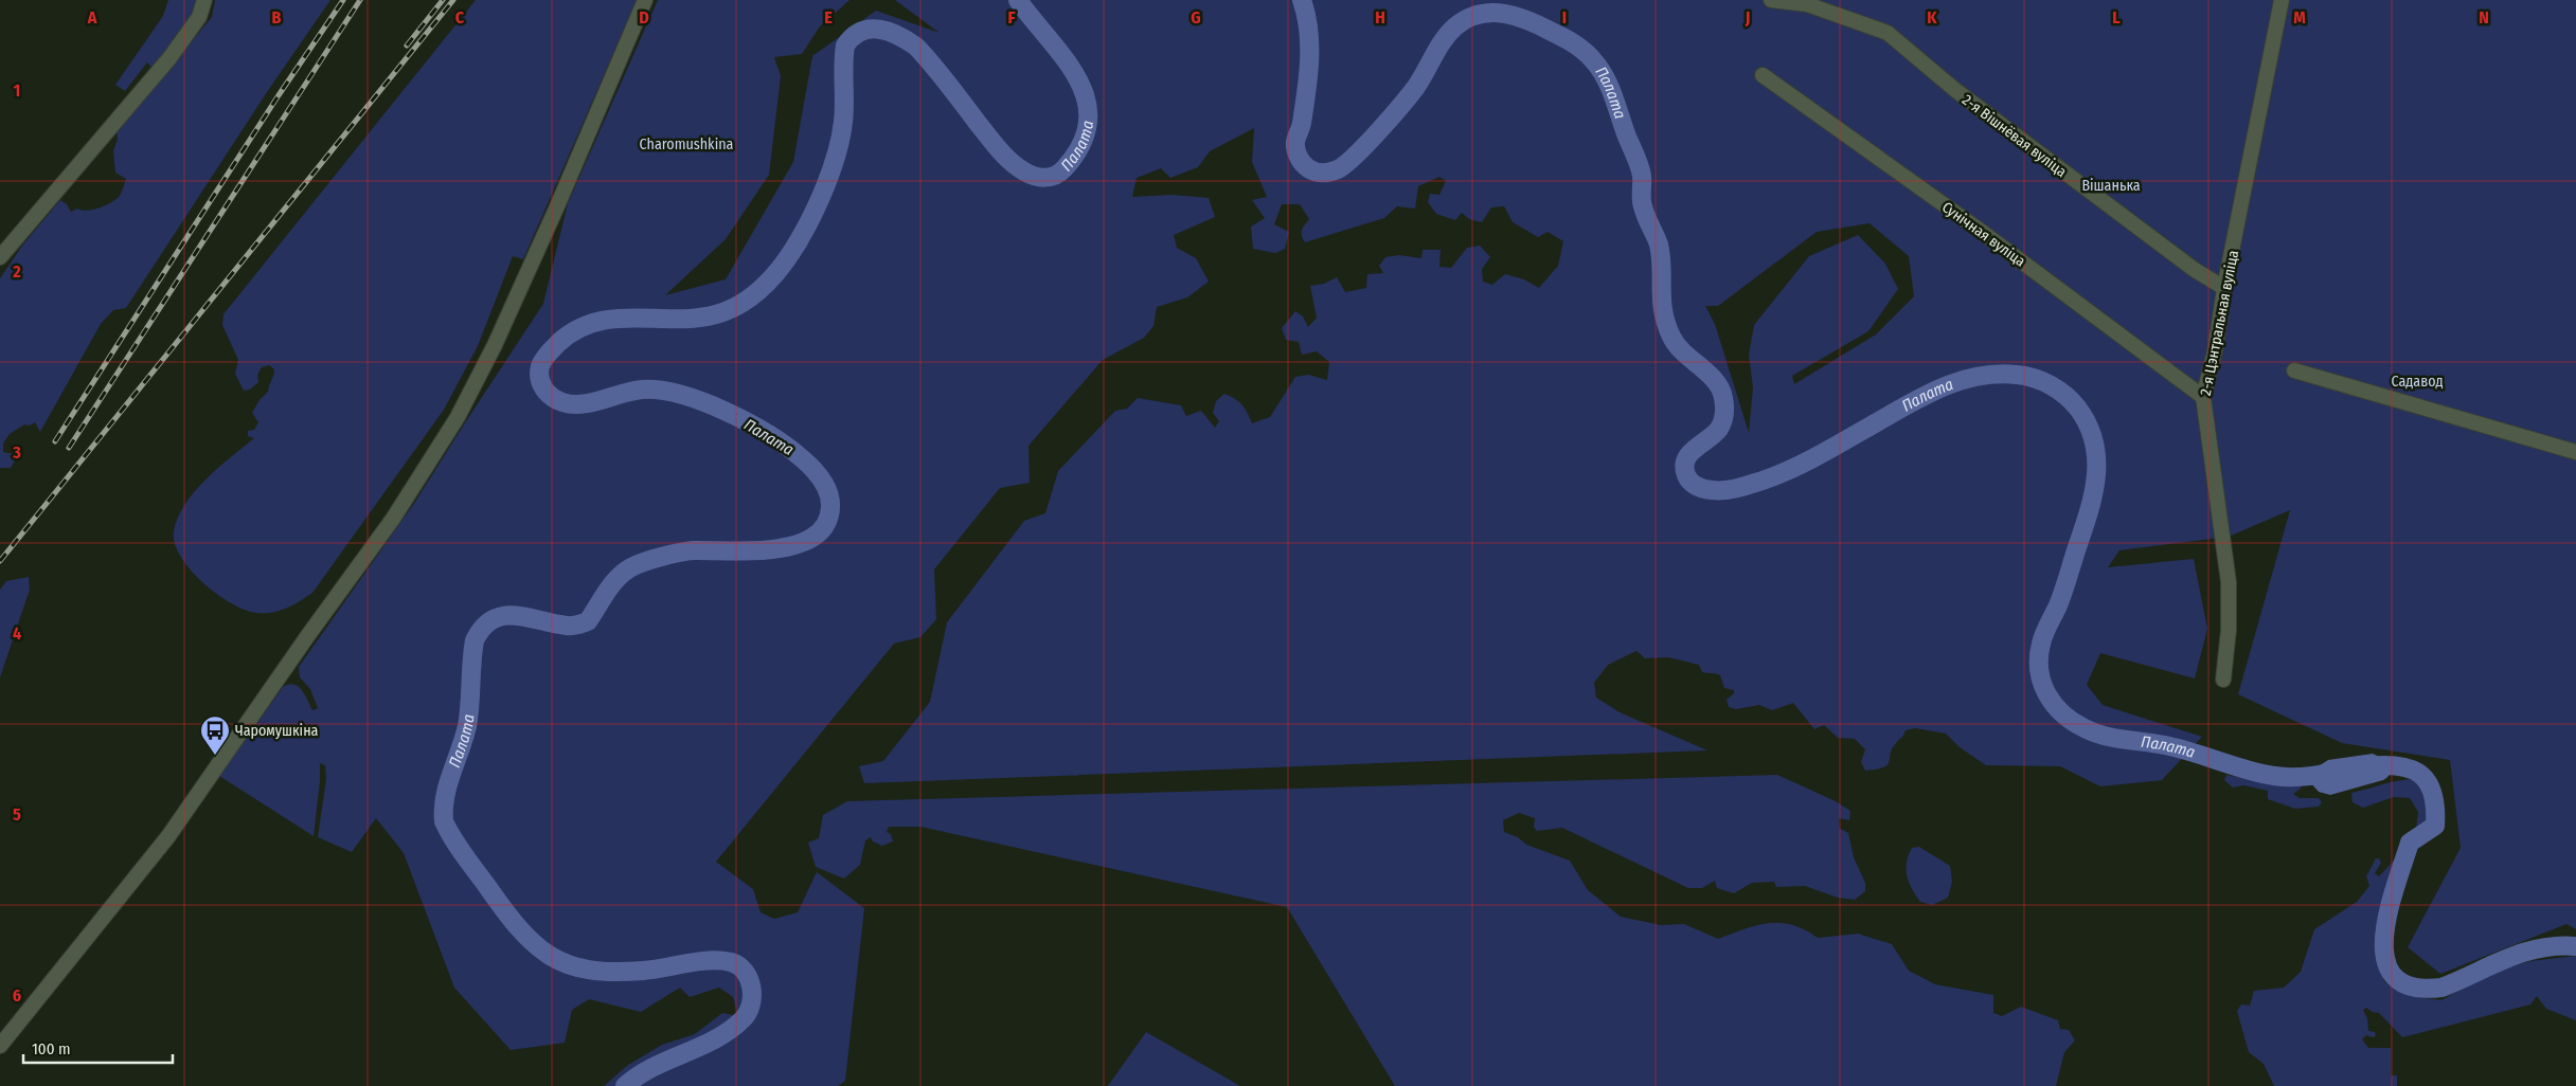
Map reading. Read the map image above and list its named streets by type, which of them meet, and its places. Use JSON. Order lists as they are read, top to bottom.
{
  "streets": {
    "street": ["2-я Вішнёвая вуліца", "Сунічная вуліца", "2-я Цэнтральная вуліца"]
  },
  "crossings": [
    ["2-я Вішнёвая вуліца", "2-я Цэнтральная вуліца"],
    ["Сунічная вуліца", "2-я Цэнтральная вуліца"]
  ],
  "water": ["Палата"],
  "parks": ["Charomushkina", "Вішанька", "Садавод"],
  "places": {
    "bus stop": ["Чаромушкіна"]
  },
  "scale_bar": "100 m",
  "grid": {
    "columns": [
      "A",
      "B",
      "C",
      "D",
      "E",
      "F",
      "G",
      "H",
      "I",
      "J",
      "K",
      "L",
      "M",
      "N"
    ],
    "rows": [
      "1",
      "2",
      "3",
      "4",
      "5",
      "6"
    ]
  }
}
